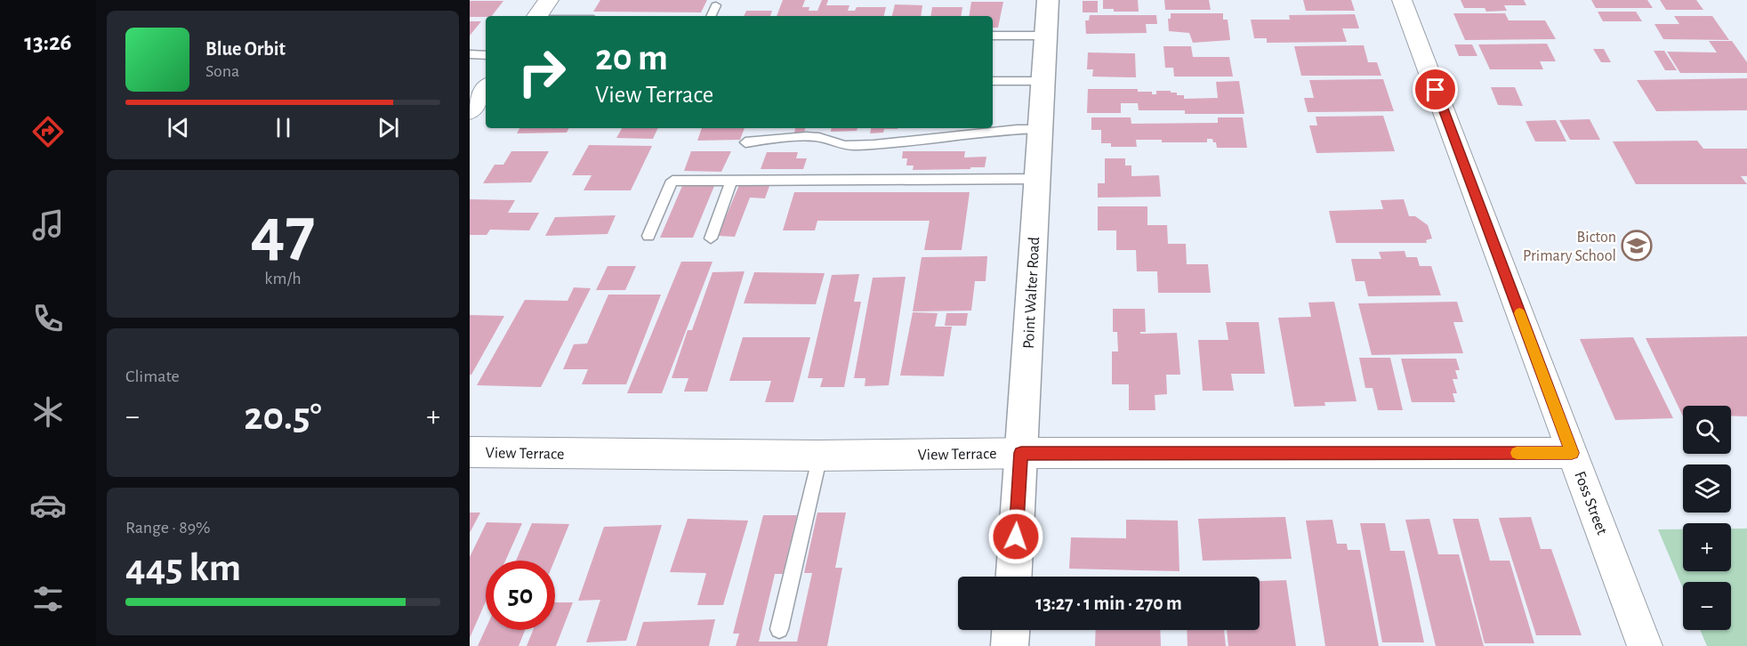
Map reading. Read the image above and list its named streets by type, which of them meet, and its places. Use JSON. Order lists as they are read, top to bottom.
{
  "streets": {
    "main road": ["Point Walter Road"],
    "street": ["View Terrace", "Foss Street"]
  },
  "crossings": [
    ["Point Walter Road", "View Terrace"],
    ["View Terrace", "Foss Street"]
  ],
  "places": {
    "school or university": ["Bicton Primary School"]
  },
  "page": {
    "tabs": "13:26",
    "turn": ["20 m", "View Terrace"],
    "song": ["Blue Orbit", "Sona"],
    "tile": [
      ["47", "km/h"],
      "Climate",
      ["Range · 89%", "445 km"]
    ],
    "heat": ["−", "20.5°", "+"],
    "map_buttons": ["+", "−"],
    "limit": "50",
    "trip": "13:27 · 1 min · 270 m"
  }
}
